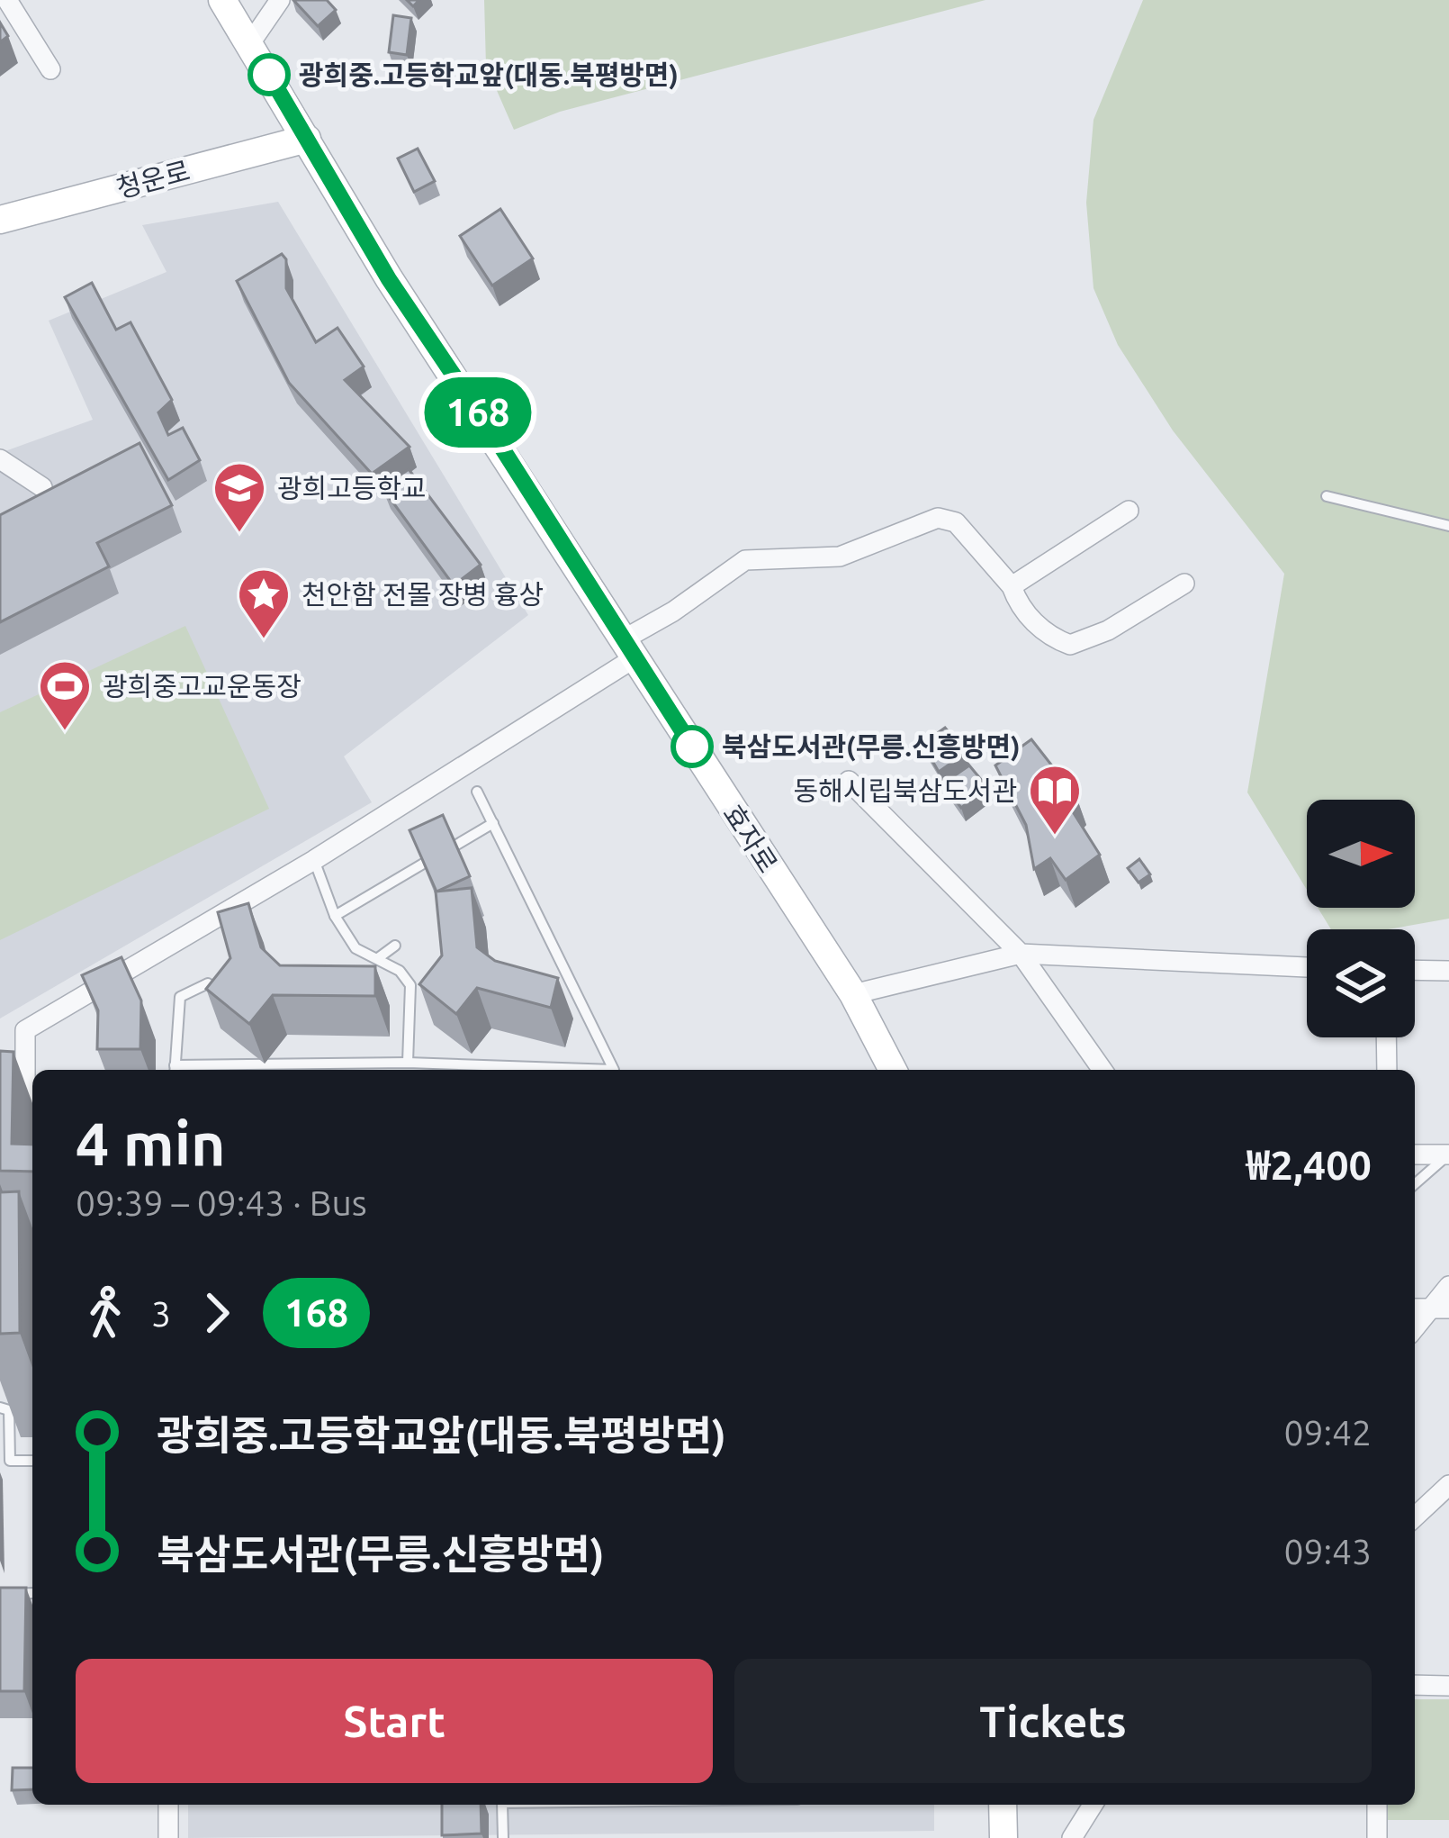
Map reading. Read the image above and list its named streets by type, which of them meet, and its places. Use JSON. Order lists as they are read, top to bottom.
{
  "streets": {
    "street": ["청운로", "효자로"]
  },
  "crossings": [
    ["청운로", "효자로"]
  ],
  "places": {
    "other": ["광희중.고등학교앞(대동.북평방면)", "북삼도서관(무릉.신흥방면)"],
    "school or university": ["광희고등학교"],
    "place": ["천안함 전몰 장병 흉상"],
    "sports": ["광희중고교운동장"],
    "library": ["동해시립북삼도서관"]
  },
  "lines": ["bus line 168"],
  "north": "right",
  "page": {
    "on_map": "168",
    "heading": ["4 min", "09:39 – 09:43 · Bus", "₩2,400"],
    "legs": ["3", "168"],
    "list": [
      {
        "name": "광희중.고등학교앞(대동.북평방면)",
        "value": "09:42"
      },
      {
        "name": "북삼도서관(무릉.신흥방면)",
        "value": "09:43"
      }
    ],
    "buttons": ["Start", "Tickets"]
  }
}
